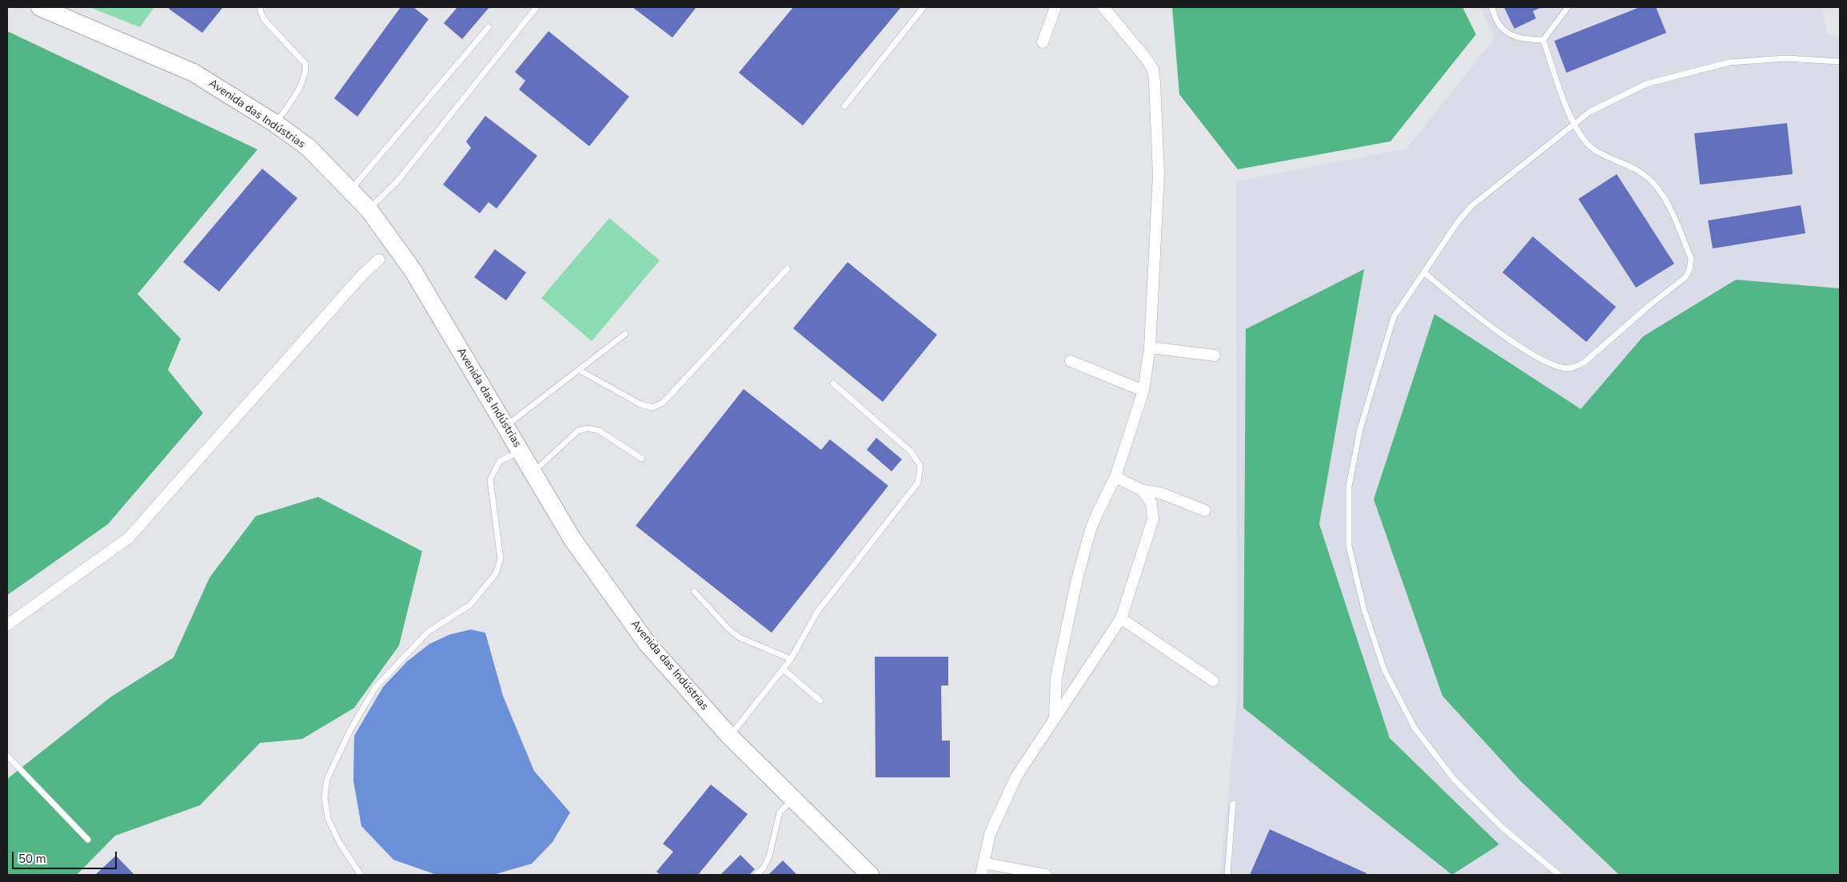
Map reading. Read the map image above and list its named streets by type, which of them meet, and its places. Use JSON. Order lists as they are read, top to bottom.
{
  "streets": {
    "main road": ["Avenida das Indústrias"]
  },
  "scale_bar": "50 m"
}
